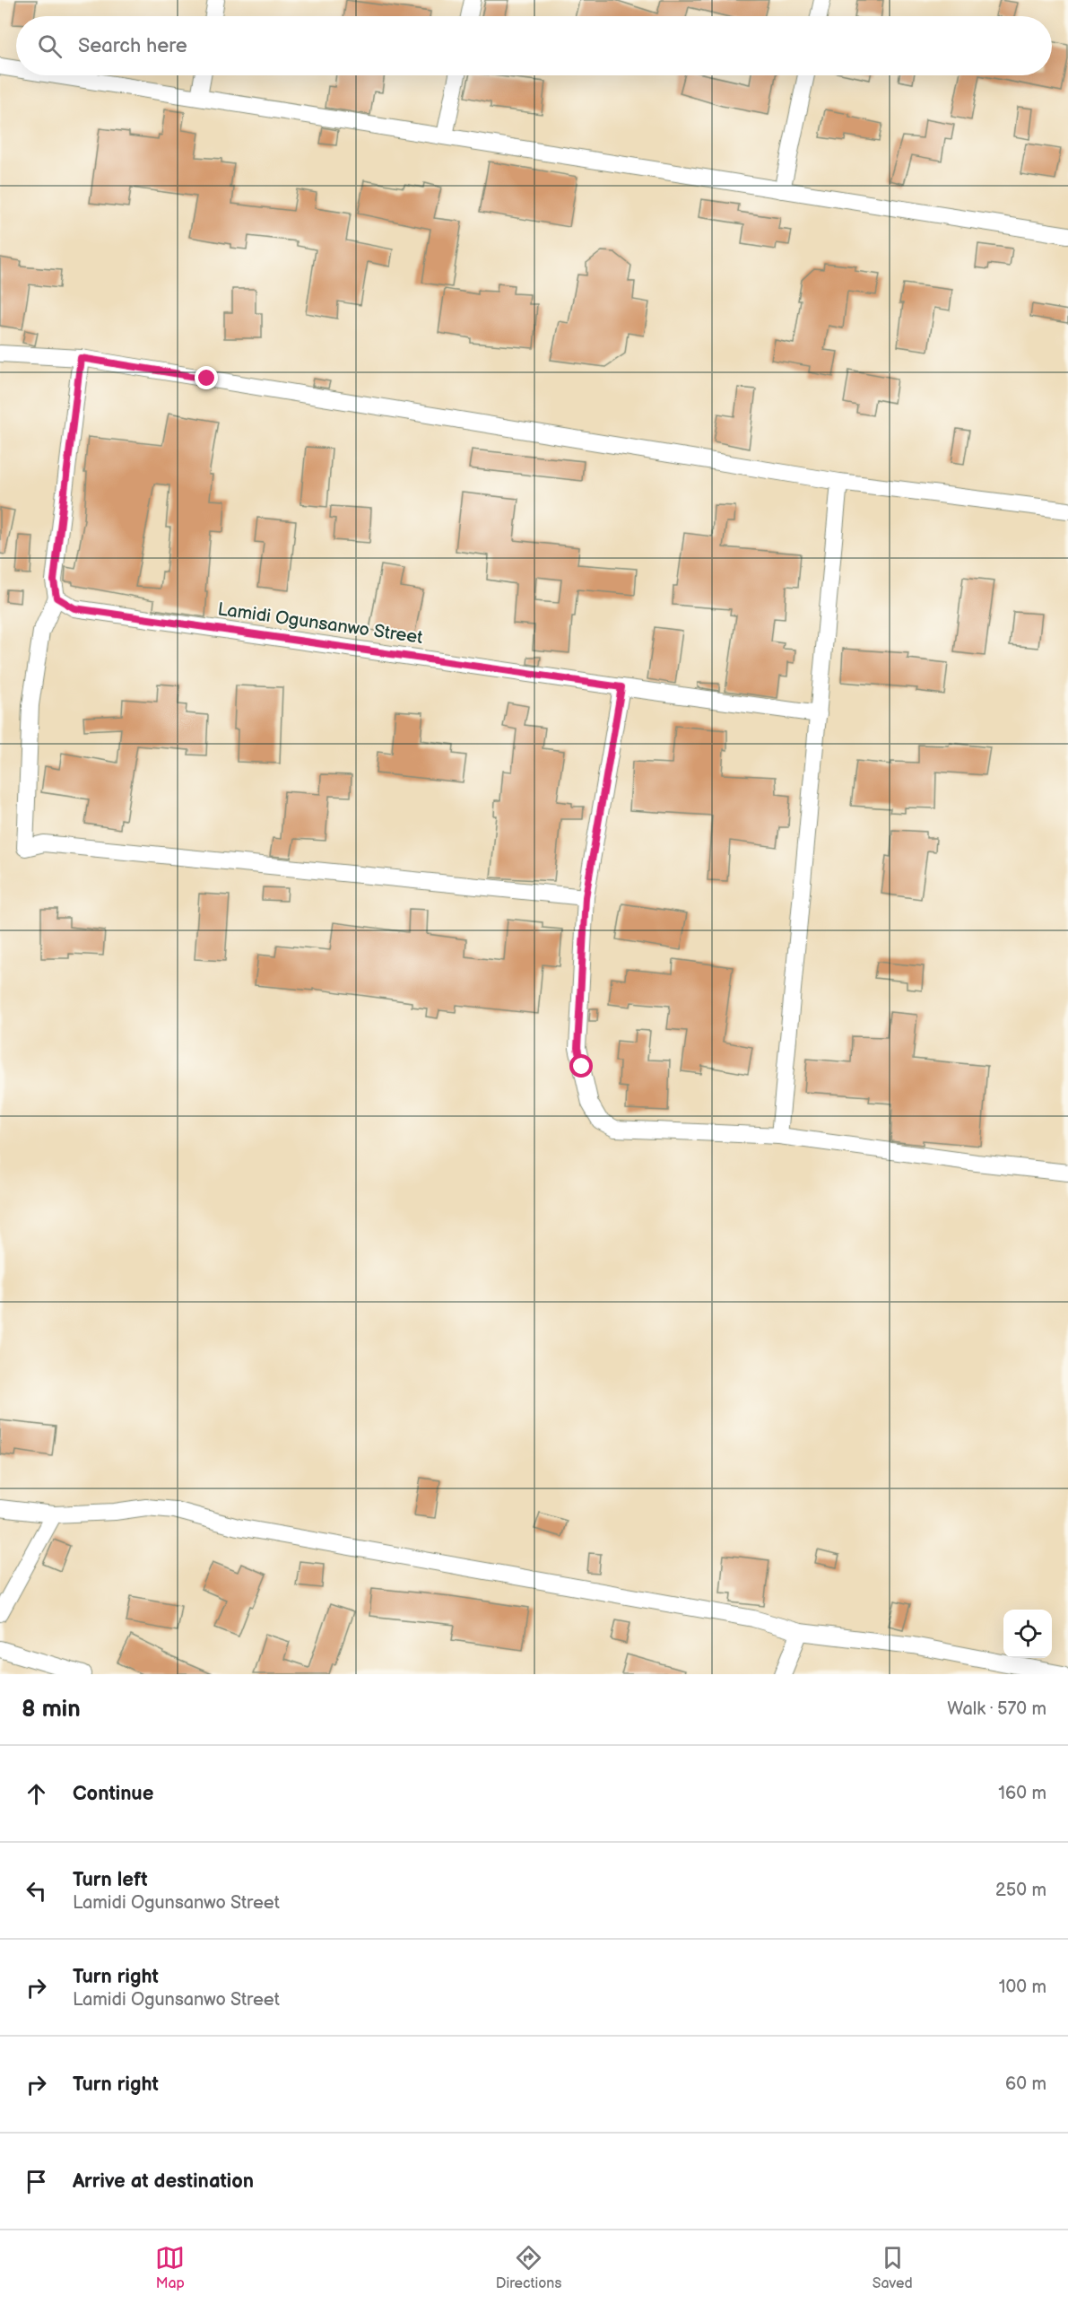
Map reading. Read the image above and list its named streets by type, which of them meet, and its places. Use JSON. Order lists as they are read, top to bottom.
{
  "streets": {
    "street": ["Lamidi Ogunsanwo Street"]
  },
  "page": {
    "search": "Search here",
    "heading": ["8 min", "Walk · 570 m"],
    "list": [
      ["Continue", "160 m"],
      ["Turn left", "Lamidi Ogunsanwo Street", "250 m"],
      ["Turn right", "Lamidi Ogunsanwo Street", "100 m"],
      ["Turn right", "60 m"],
      "Arrive at destination"
    ],
    "nav": ["Map", "Directions", "Saved"]
  }
}
